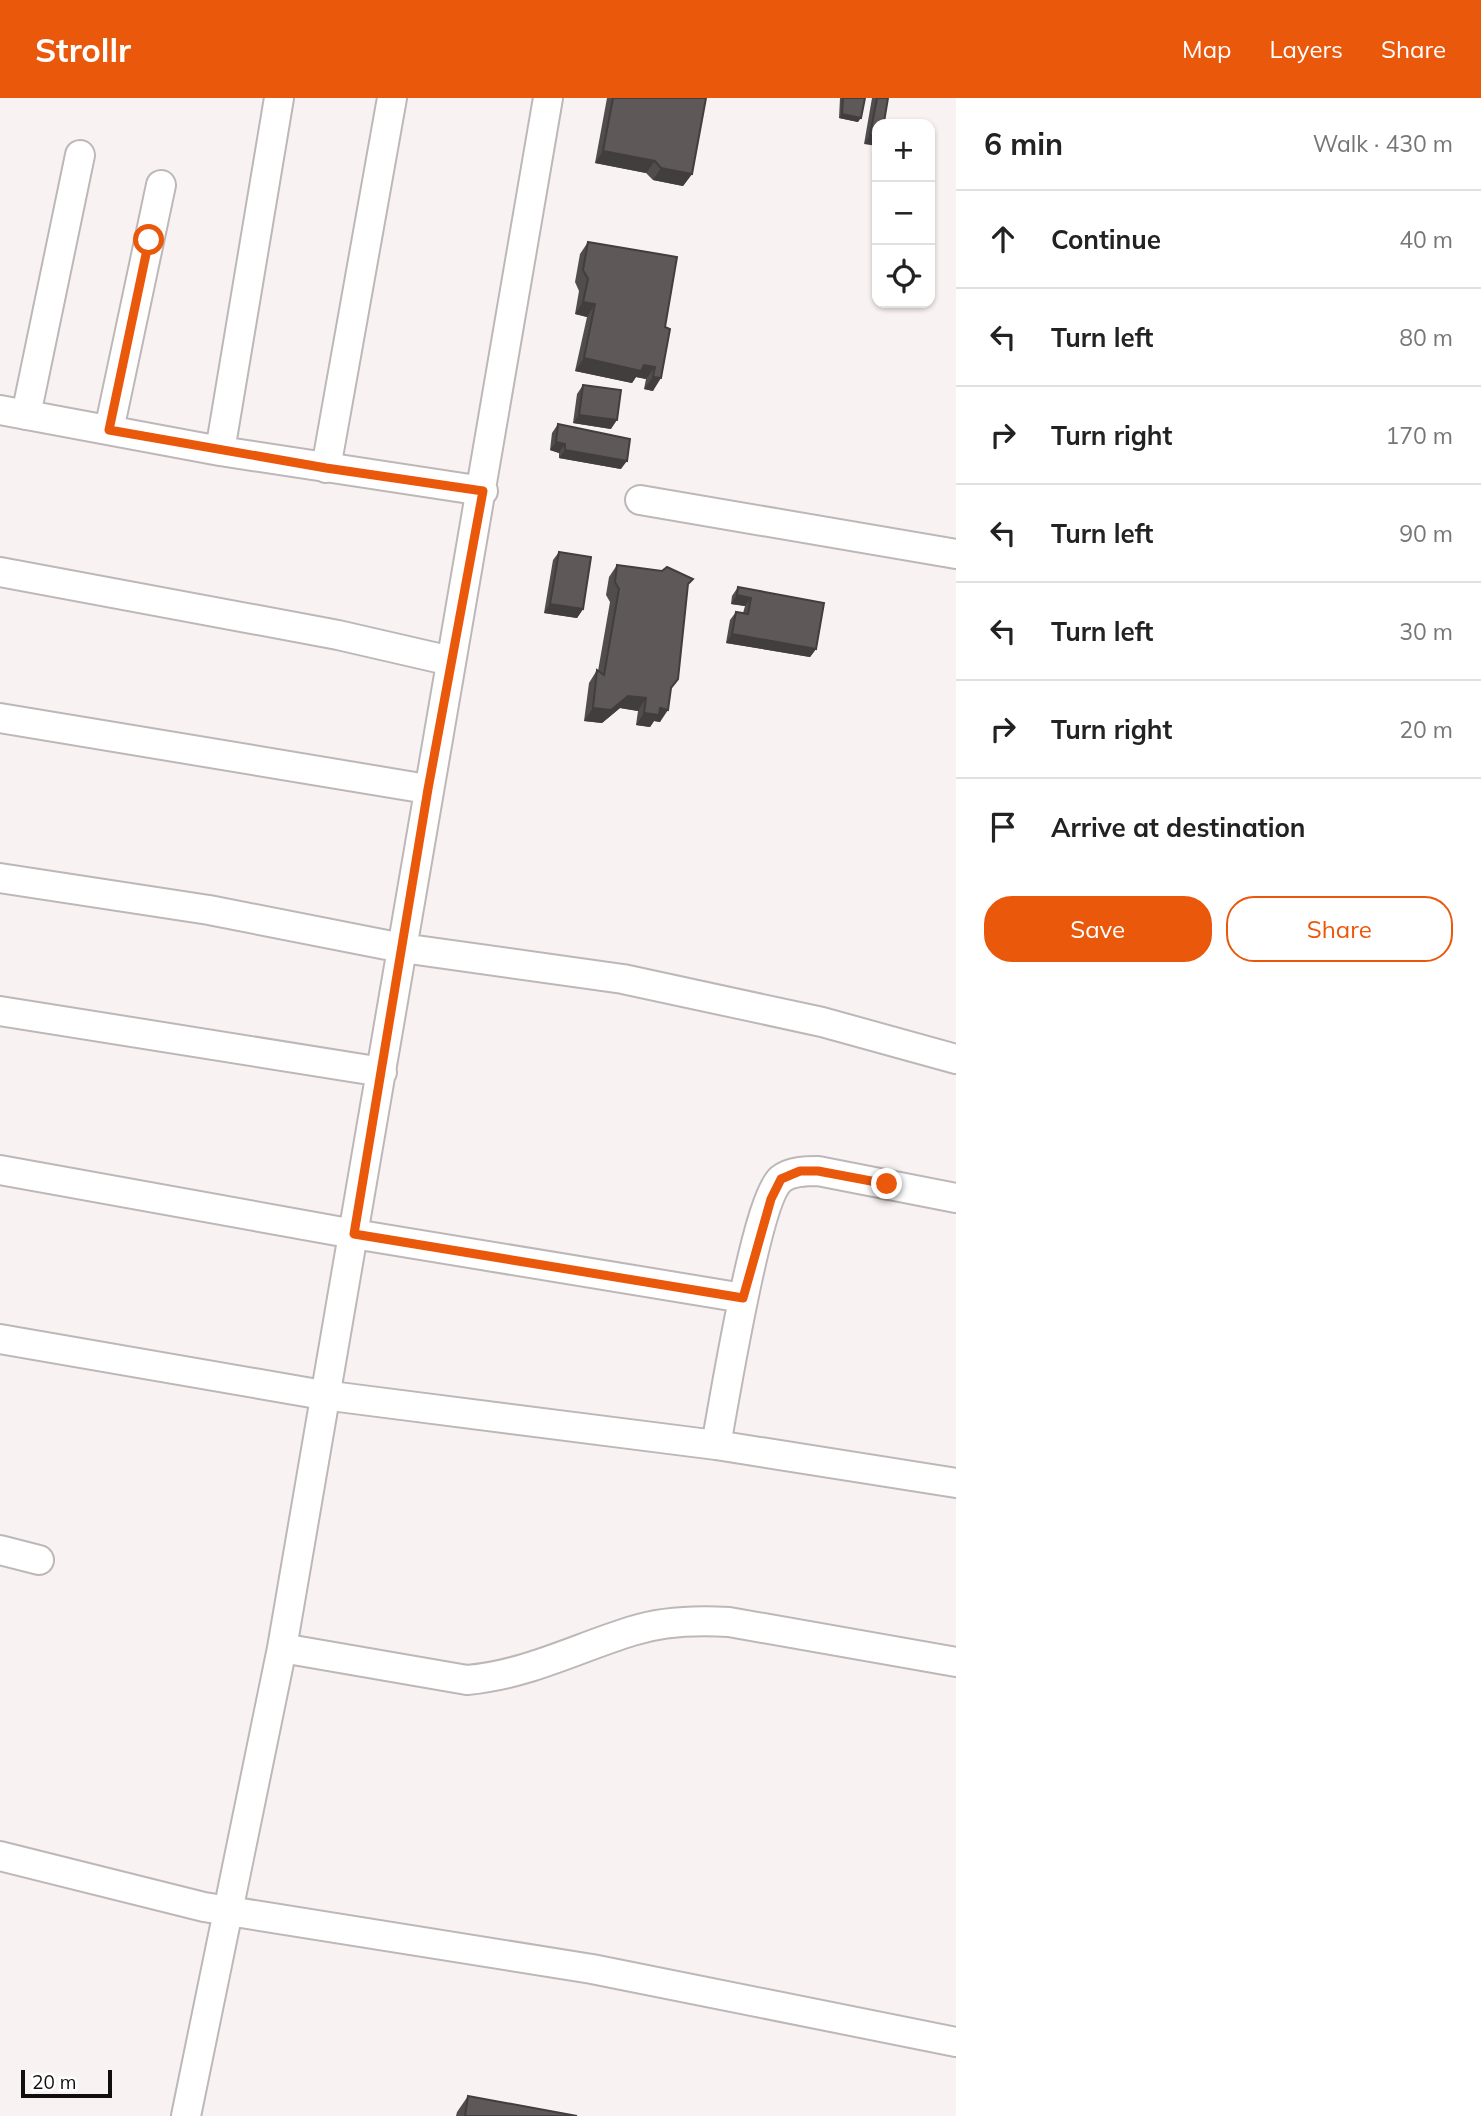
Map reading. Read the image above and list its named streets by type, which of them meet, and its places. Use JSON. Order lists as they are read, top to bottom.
{
  "scale_bar": "20 m",
  "page": {
    "header": "Strollr",
    "nav": ["Map", "Layers", "Share"],
    "heading": ["6 min", "Walk · 430 m"],
    "map_buttons": ["+", "−"],
    "list": [
      ["Continue", "40 m"],
      ["Turn left", "80 m"],
      ["Turn right", "170 m"],
      ["Turn left", "90 m"],
      ["Turn left", "30 m"],
      ["Turn right", "20 m"],
      "Arrive at destination"
    ],
    "buttons": ["Save", "Share"],
    "scale": "20 m"
  }
}
